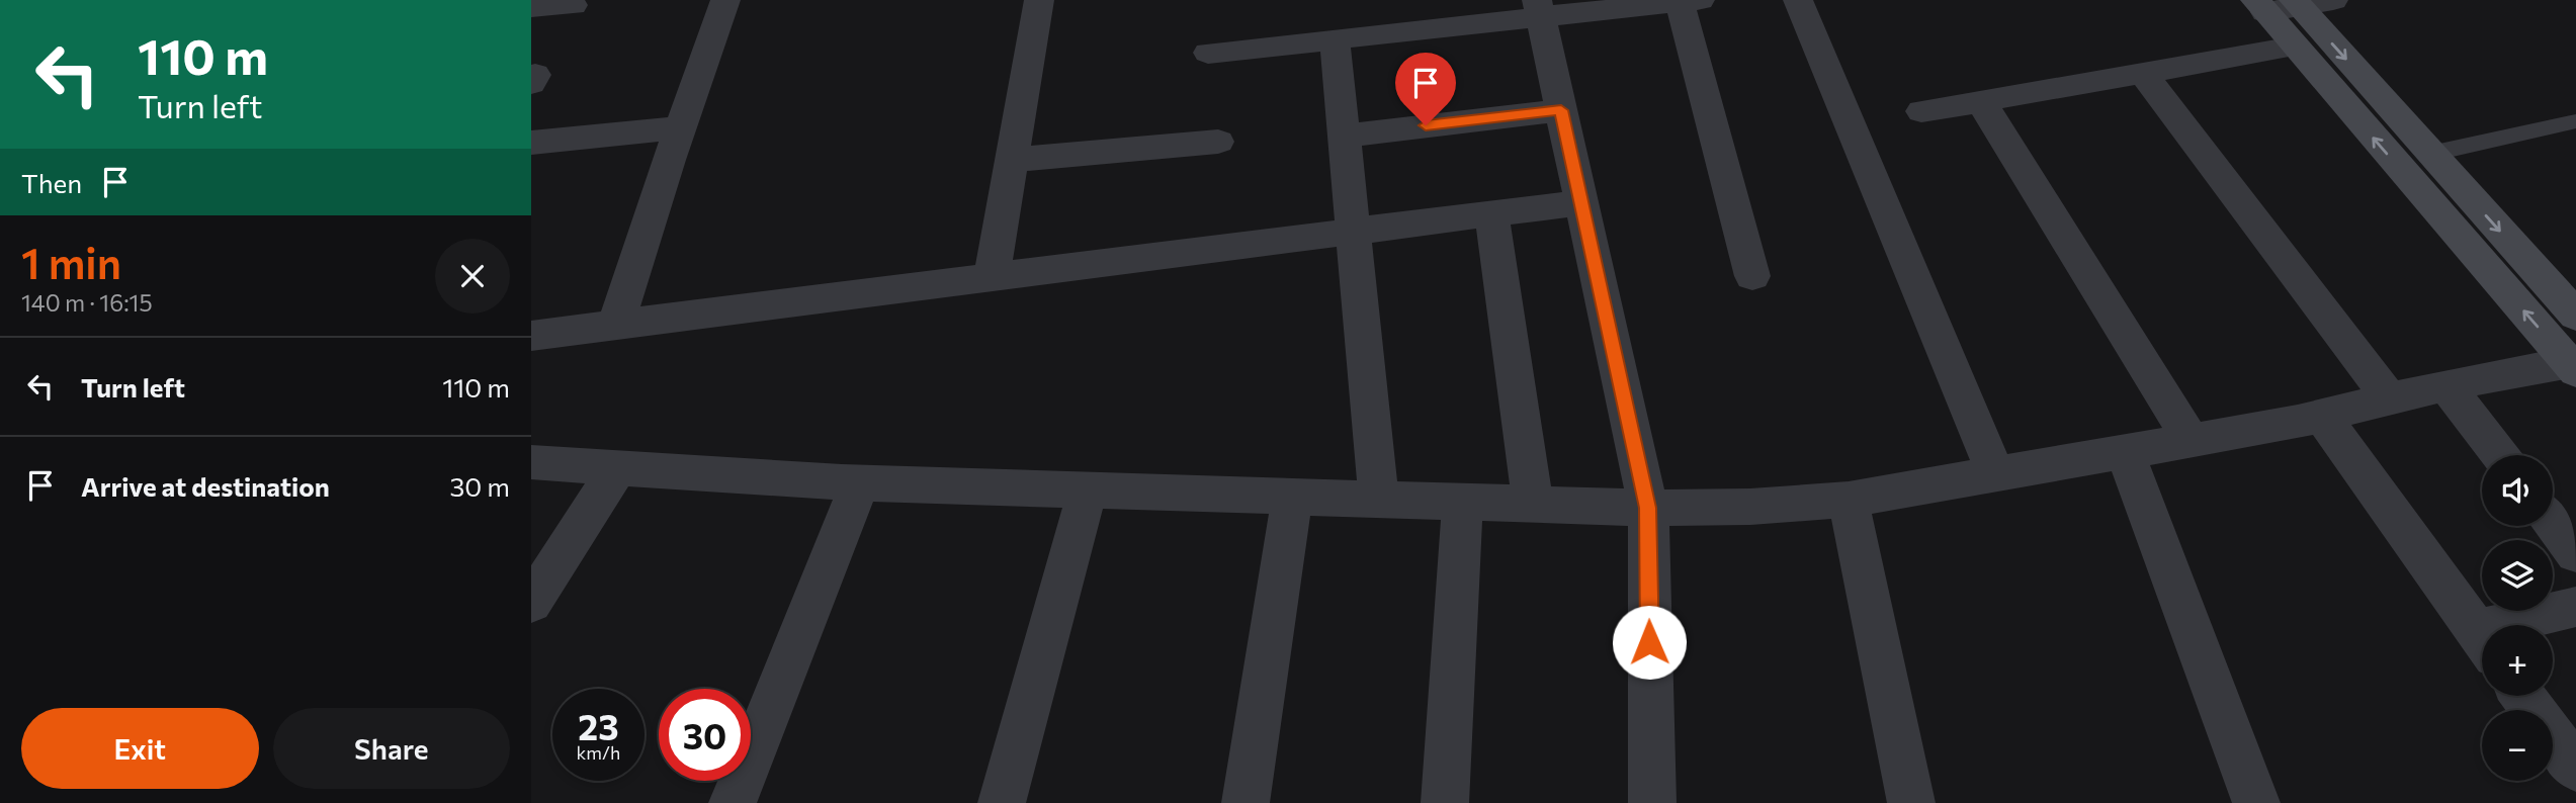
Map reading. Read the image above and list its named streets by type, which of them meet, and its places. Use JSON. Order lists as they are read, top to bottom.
{
  "page": {
    "turn": ["110 m", "Turn left"],
    "then": "Then",
    "heading": ["1 min", "140 m · 16:15"],
    "list": [
      {
        "name": "Turn left",
        "value": "110 m"
      },
      {
        "name": "Arrive at destination",
        "value": "30 m"
      }
    ],
    "map_buttons": ["+", "−"],
    "speed": "23 km/h",
    "limit": "30",
    "buttons": ["Exit", "Share"]
  }
}
